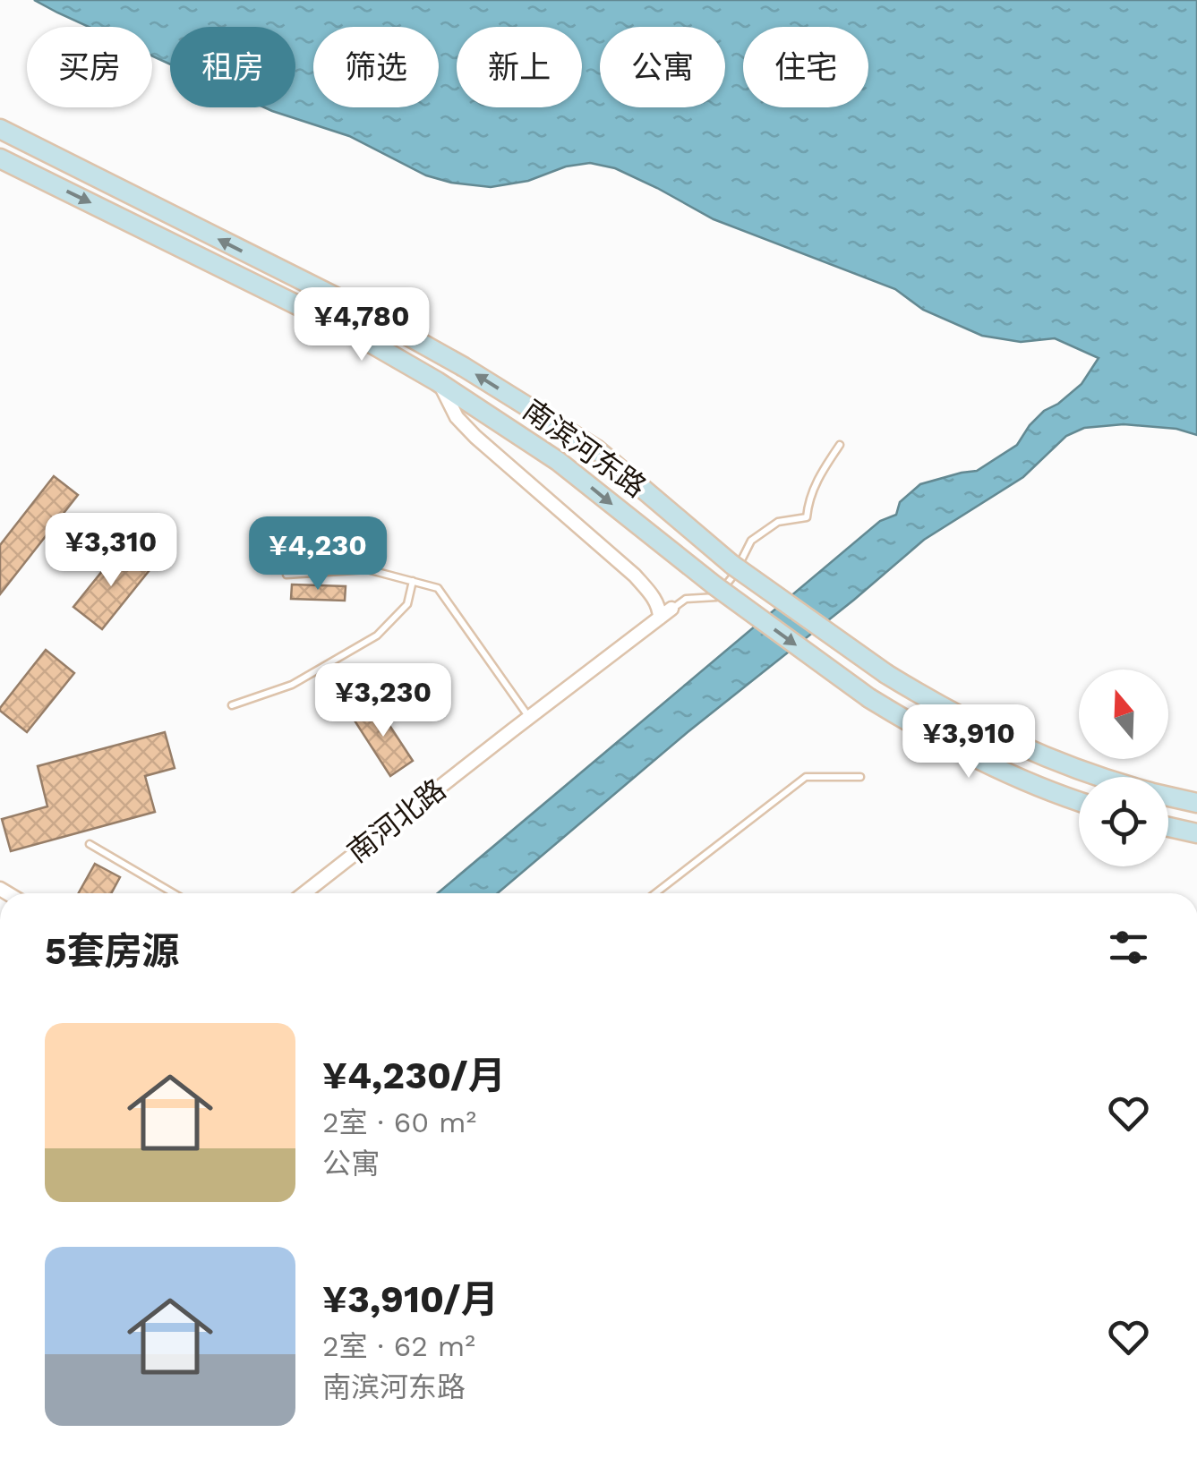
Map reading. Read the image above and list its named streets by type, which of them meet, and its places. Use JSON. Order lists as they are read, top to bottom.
{
  "streets": {
    "main road": ["南滨河东路"],
    "street": ["南河北路"]
  },
  "north": "top",
  "page": {
    "chip": [
      "买房",
      "租房",
      "筛选",
      "新上",
      "公寓",
      "住宅"
    ],
    "price": [
      "¥4,780",
      "¥3,310",
      "¥4,230",
      "¥3,230",
      "¥3,910"
    ],
    "heading": "5套房源",
    "list": [
      {
        "name": "¥4,230/月",
        "note": "2室 · 60 m² · 公寓"
      },
      {
        "name": "¥3,910/月",
        "note": "2室 · 62 m² · 南滨河东路"
      }
    ]
  }
}
